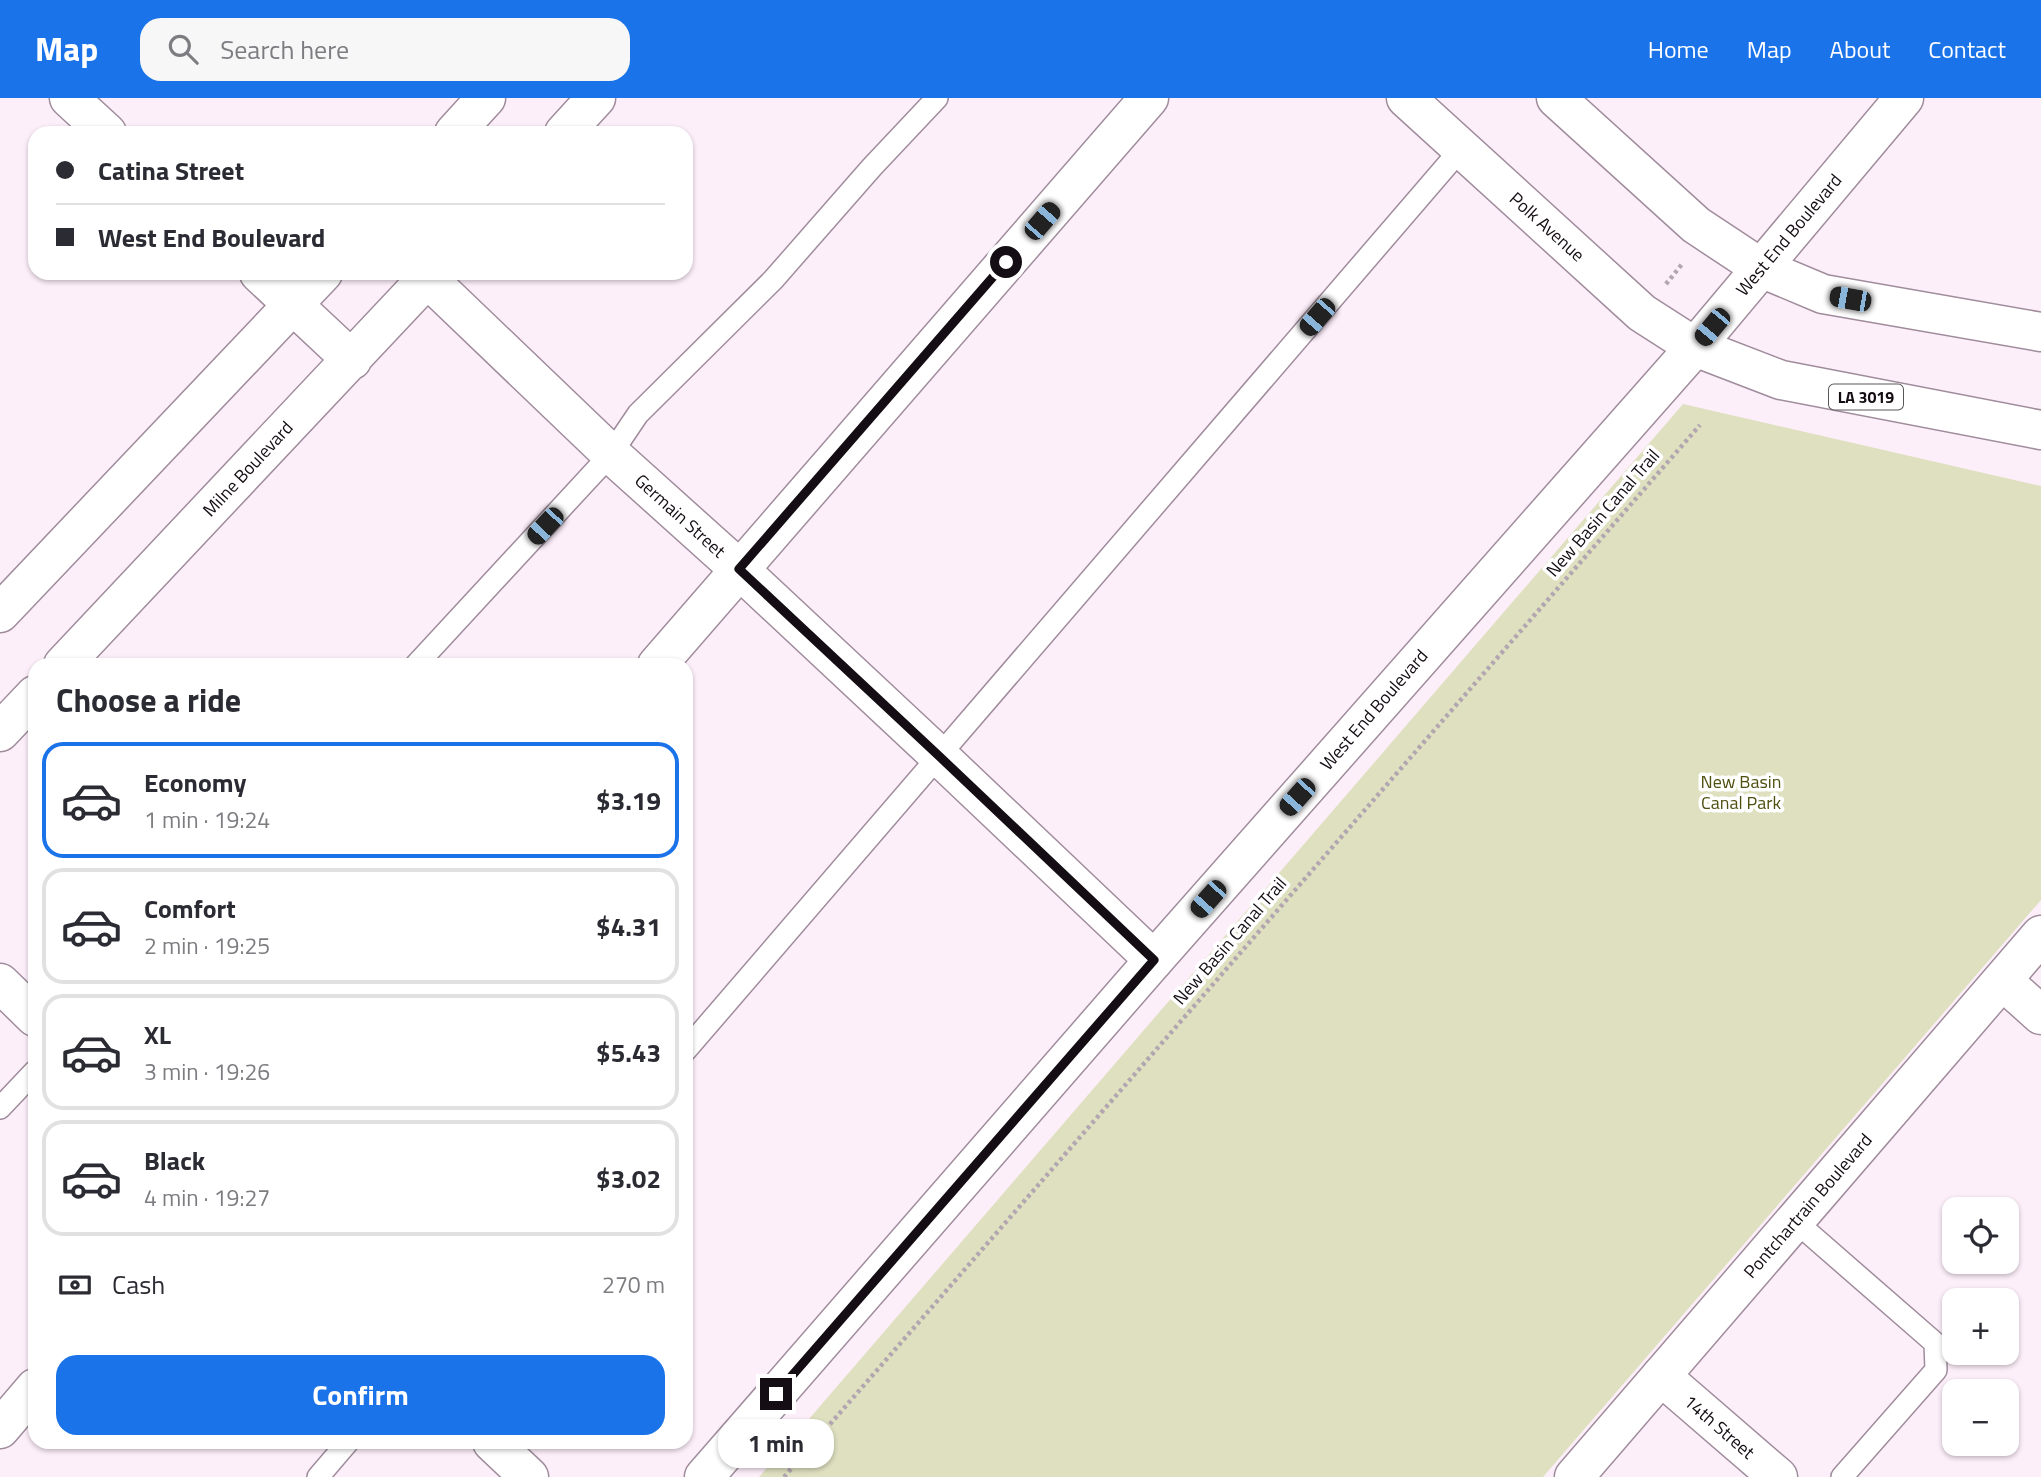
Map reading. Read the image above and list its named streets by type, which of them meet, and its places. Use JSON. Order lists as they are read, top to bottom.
{
  "streets": {
    "street": [
      "Polk Avenue",
      "West End Boulevard",
      "LA 3019",
      "Milne Boulevard",
      "Germain Street",
      "Pontchartrain Boulevard",
      "14th Street"
    ],
    "path": ["New Basin Canal Trail"]
  },
  "crossings": [
    ["Polk Avenue", "West End Boulevard"],
    ["Polk Avenue", "LA 3019"],
    ["West End Boulevard", "LA 3019"],
    ["West End Boulevard", "Germain Street"],
    ["Pontchartrain Boulevard", "14th Street"]
  ],
  "parks": ["New Basin Canal Park"],
  "page": {
    "header": "Map",
    "search": "Search here",
    "nav": [
      "Home",
      "Map",
      "About",
      "Contact"
    ],
    "banner": ["Catina Street", "West End Boulevard"],
    "heading": "Choose a ride",
    "list": [
      {
        "name": "Economy",
        "note": "1 min · 19:24",
        "value": "$3.19"
      },
      {
        "name": "Comfort",
        "note": "2 min · 19:25",
        "value": "$4.31"
      },
      {
        "name": "XL",
        "note": "3 min · 19:26",
        "value": "$5.43"
      },
      {
        "name": "Black",
        "note": "4 min · 19:27",
        "value": "$3.02"
      }
    ],
    "map_buttons": ["+", "−"],
    "pay": ["Cash", "270 m"],
    "buttons": "Confirm",
    "bubble": "1 min"
  }
}
